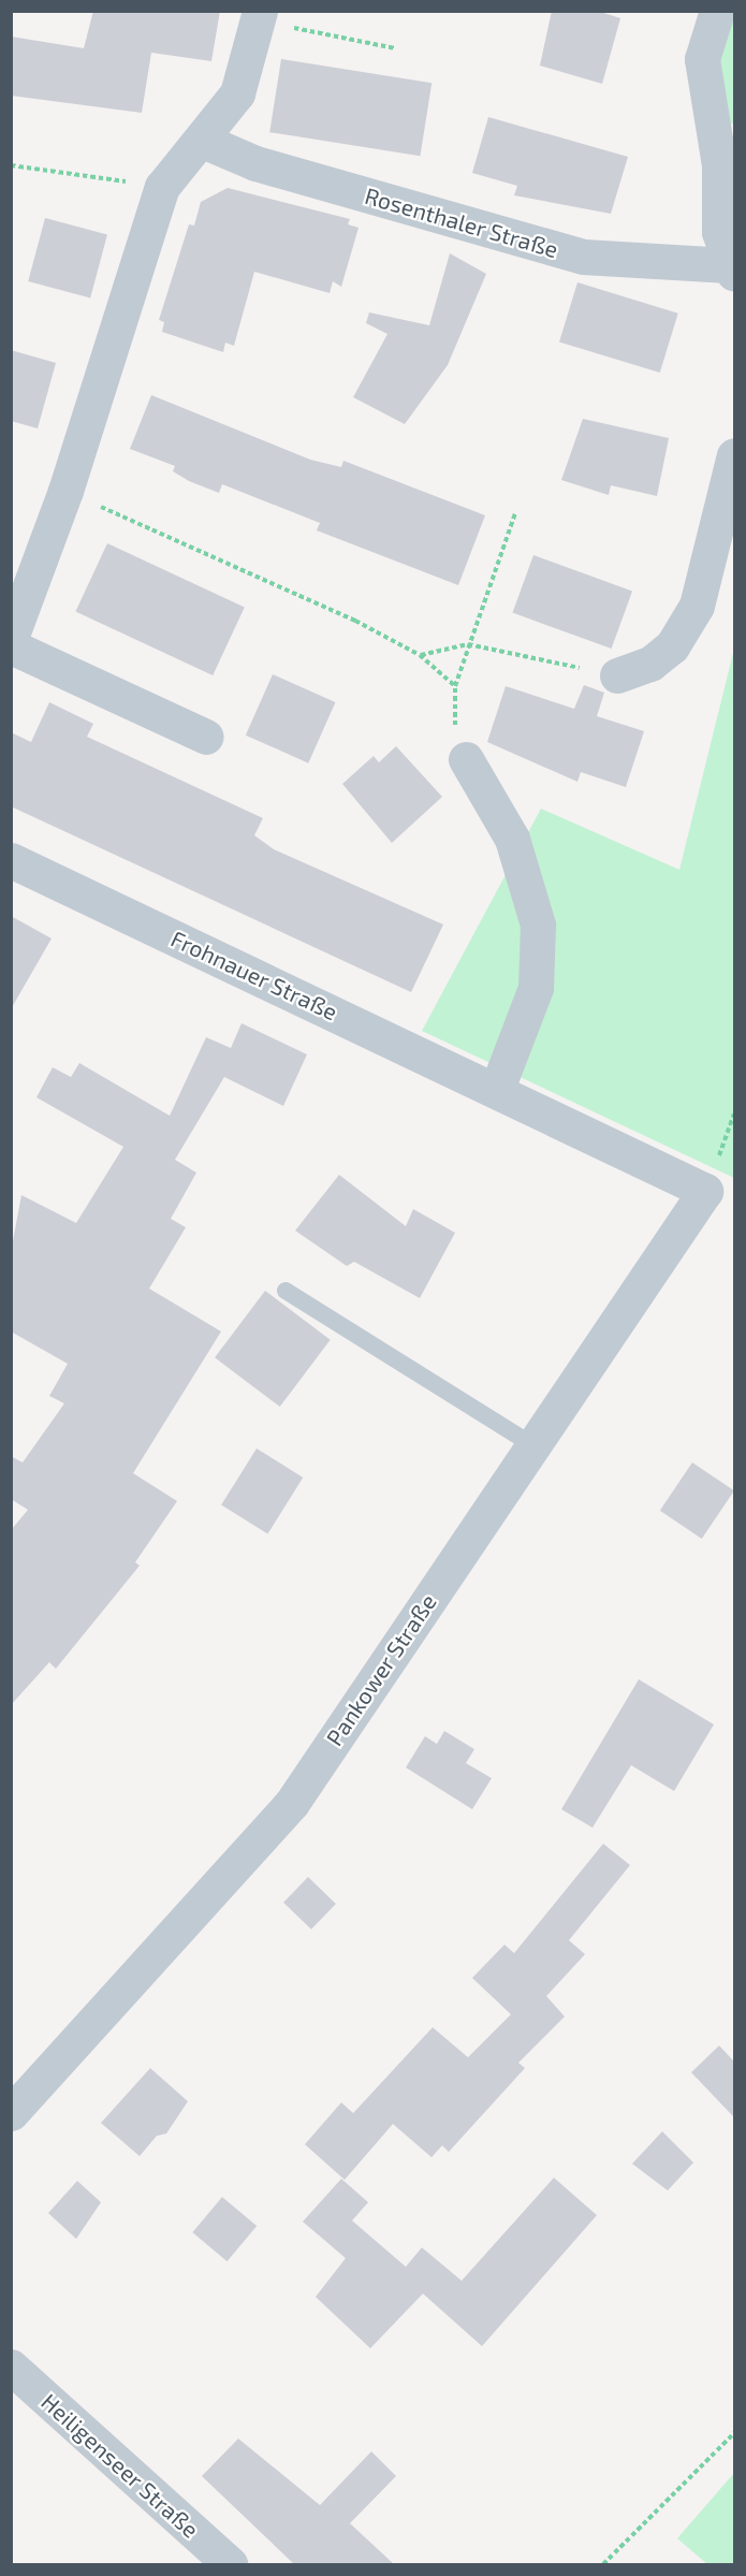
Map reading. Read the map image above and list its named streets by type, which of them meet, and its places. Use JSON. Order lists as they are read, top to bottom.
{
  "streets": {
    "street": [
      "Rosenthaler Straße",
      "Frohnauer Straße",
      "Pankower Straße",
      "Heiligenseer Straße"
    ]
  },
  "crossings": [
    ["Frohnauer Straße", "Pankower Straße"]
  ]
}
